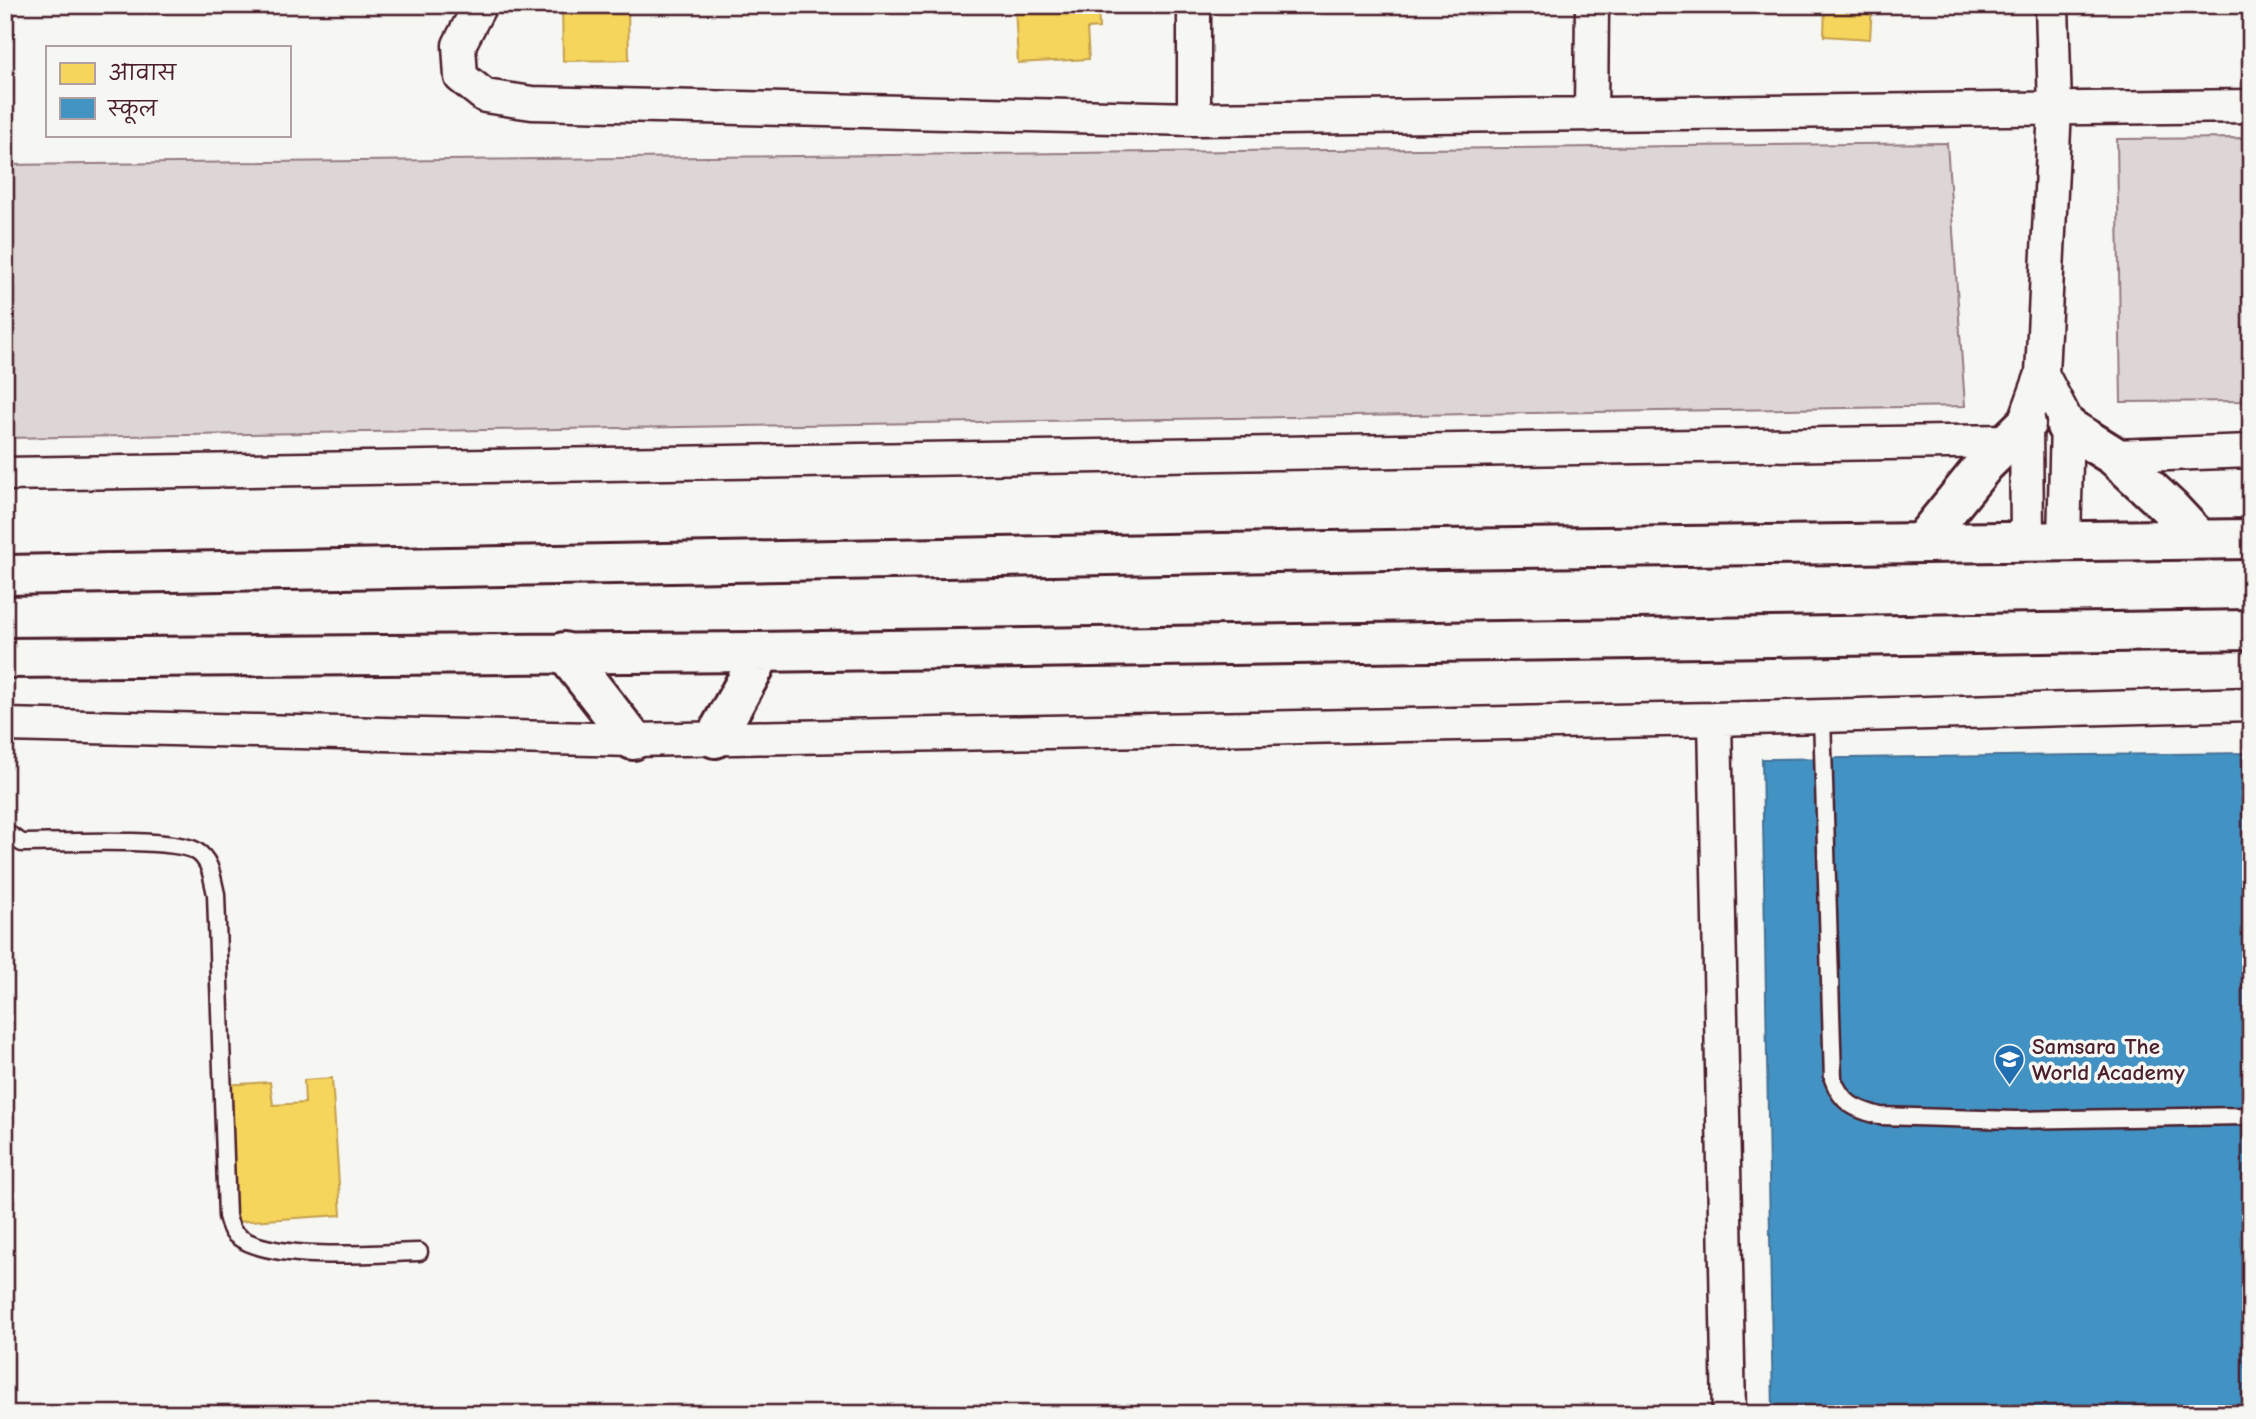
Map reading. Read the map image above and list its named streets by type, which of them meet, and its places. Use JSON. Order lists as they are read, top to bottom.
{
  "places": {
    "school or university": ["Samsara The World Academy"]
  },
  "legend": ["आवास", "स्कूल"]
}
